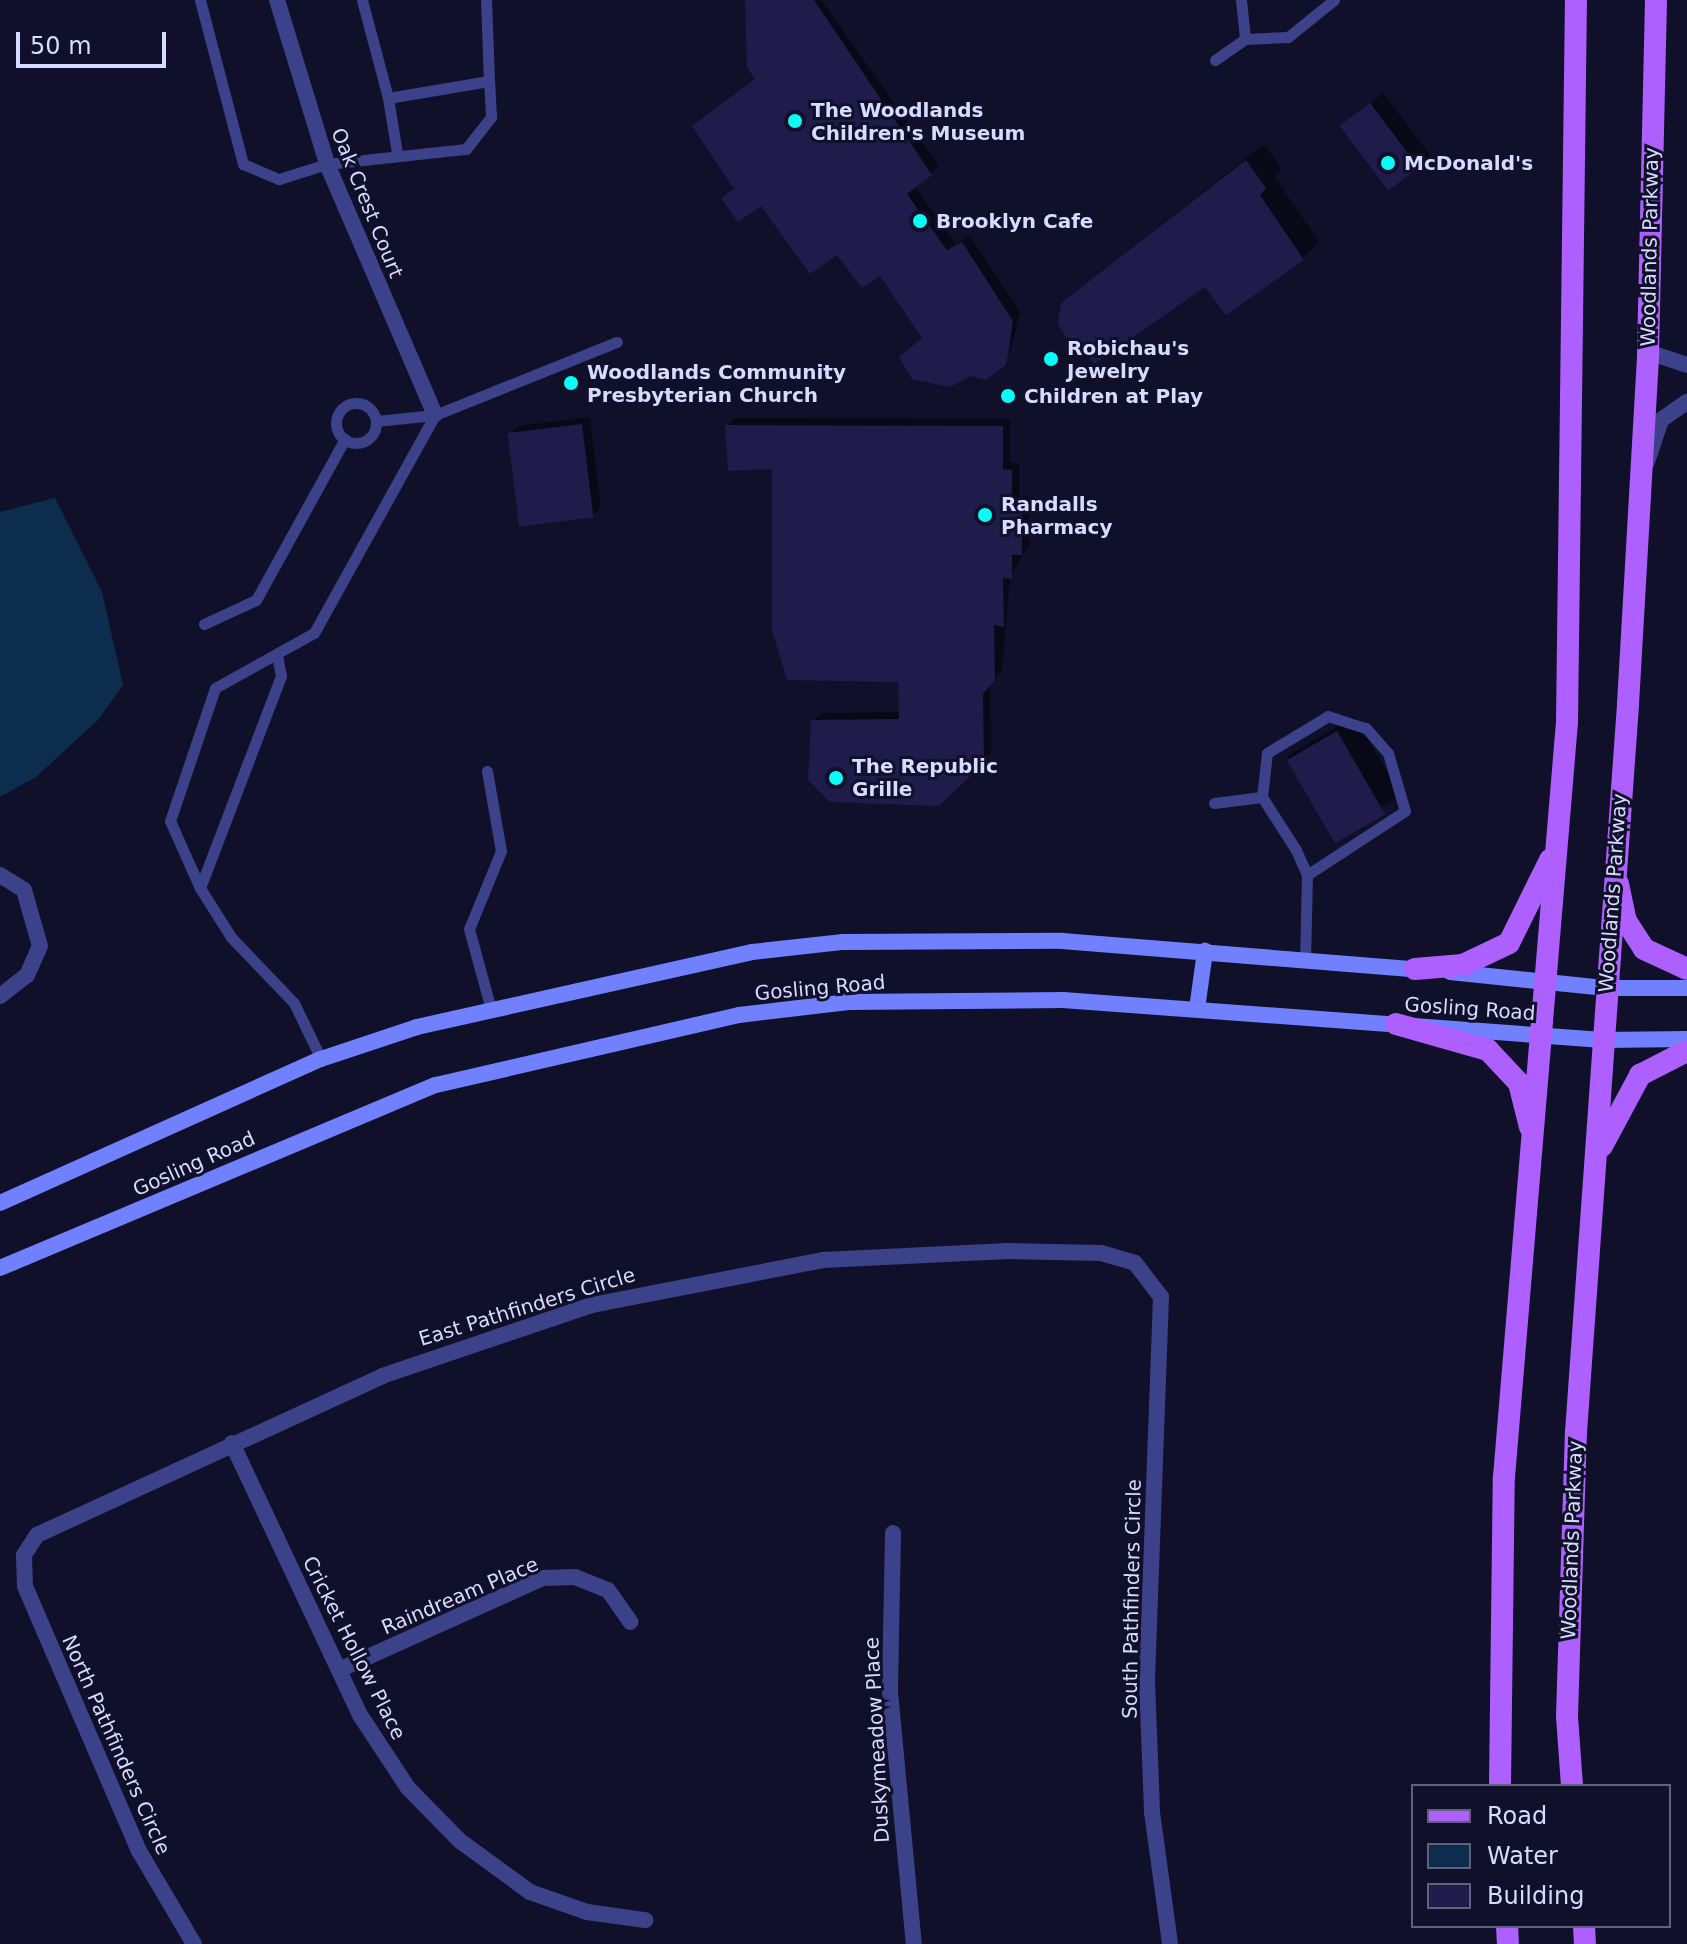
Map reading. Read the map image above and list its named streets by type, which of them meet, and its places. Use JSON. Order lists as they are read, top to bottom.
{
  "streets": {
    "main road": ["Woodlands Parkway", "Gosling Road"],
    "street": [
      "Oak Crest Court",
      "East Pathfinders Circle",
      "Raindream Place",
      "South Pathfinders Circle",
      "Cricket Hollow Place",
      "Duskymeadow Place",
      "North Pathfinders Circle"
    ]
  },
  "crossings": [
    ["Woodlands Parkway", "Gosling Road"],
    ["East Pathfinders Circle", "South Pathfinders Circle"],
    ["East Pathfinders Circle", "Cricket Hollow Place"],
    ["East Pathfinders Circle", "North Pathfinders Circle"],
    ["Raindream Place", "Cricket Hollow Place"]
  ],
  "places": [
    "The Woodlands Children's Museum",
    "McDonald's",
    "Brooklyn Cafe",
    "Robichau's Jewelry",
    "Woodlands Community Presbyterian Church",
    "Children at Play",
    "Randalls Pharmacy",
    "The Republic Grille"
  ],
  "legend": ["Road", "Water", "Building"],
  "scale_bar": "50 m"
}
